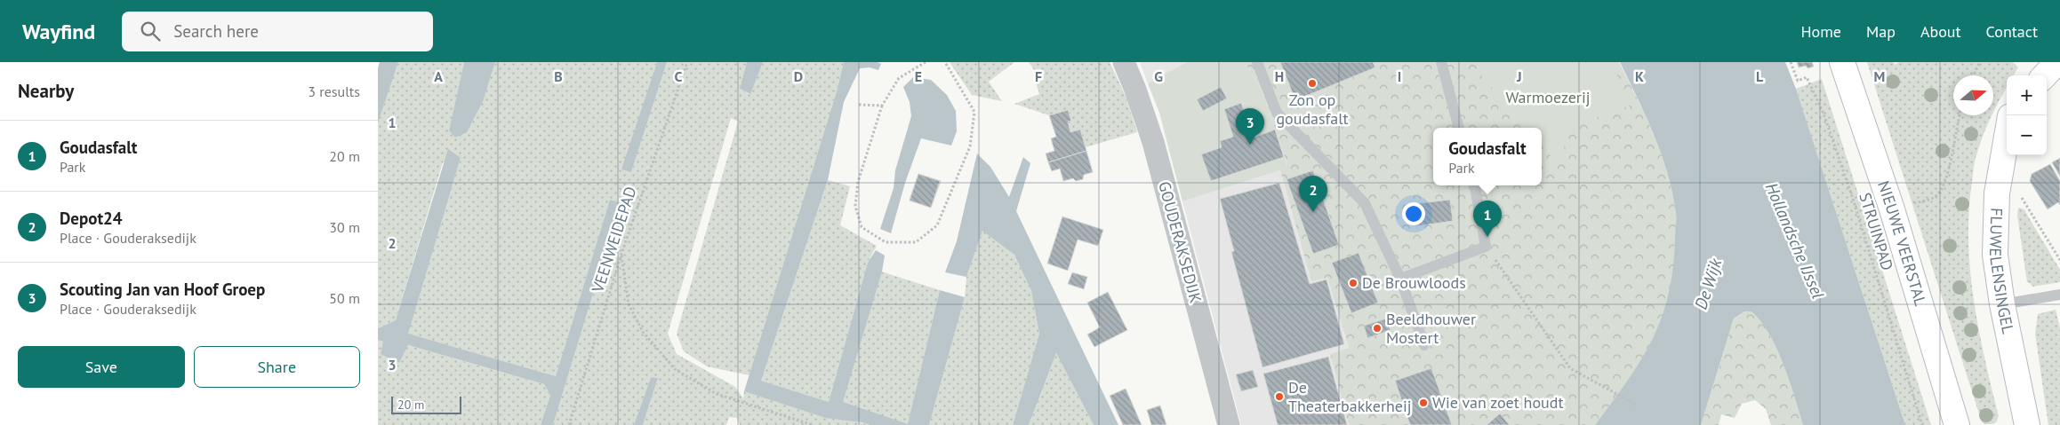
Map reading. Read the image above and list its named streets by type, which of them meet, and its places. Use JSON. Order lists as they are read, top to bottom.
{
  "streets": {
    "main road": ["NIEUWE VEERSTAL", "FLUWELENSINGEL"],
    "street": ["GOUDERAKSEDIJK"],
    "path": ["STRUINPAD", "VEENWEIDEPAD"]
  },
  "water": ["Hollandsche IJssel", "De Wijk"],
  "parks": ["Warmoezerij"],
  "places": [
    "Zon op goudasfalt",
    "De Brouwloods",
    "Beeldhouwer Mostert",
    "De Theaterbakkerheij",
    "Wie van zoet houdt"
  ],
  "scale_bar": "20 m",
  "north": "right",
  "page": {
    "header": "Wayfind",
    "search": "Search here",
    "nav": [
      "Home",
      "Map",
      "About",
      "Contact"
    ],
    "heading": ["Nearby", "3 results"],
    "map_buttons": ["+", "−"],
    "pins": ["3", "2", "1"],
    "list": [
      {
        "mark": "1",
        "name": "Goudasfalt",
        "note": "Park",
        "value": "20 m"
      },
      {
        "mark": "2",
        "name": "Depot24",
        "note": "Place · Gouderaksedijk",
        "value": "30 m"
      },
      {
        "mark": "3",
        "name": "Scouting Jan van Hoof Groep",
        "note": "Place · Gouderaksedijk",
        "value": "50 m"
      }
    ],
    "popup": ["Goudasfalt", "Park"],
    "buttons": ["Save", "Share"],
    "scale": "20 m"
  },
  "grid": {
    "columns": [
      "A",
      "B",
      "C",
      "D",
      "E",
      "F",
      "G",
      "H",
      "I",
      "J",
      "K",
      "L",
      "M"
    ],
    "rows": ["1", "2", "3"]
  }
}
